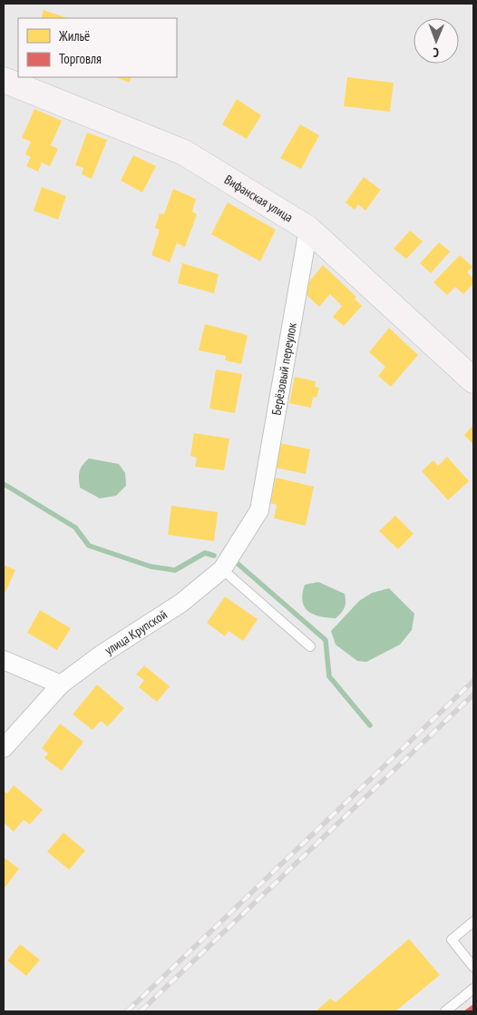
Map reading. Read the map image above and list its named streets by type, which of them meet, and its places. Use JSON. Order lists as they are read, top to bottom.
{
  "streets": {
    "main road": ["Вифанская улица"],
    "street": ["Берёзовый переулок", "улица Крупской"]
  },
  "crossings": [
    ["Вифанская улица", "Берёзовый переулок"],
    ["Берёзовый переулок", "улица Крупской"]
  ],
  "legend": ["Жильё", "Торговля"],
  "north": "bottom"
}
